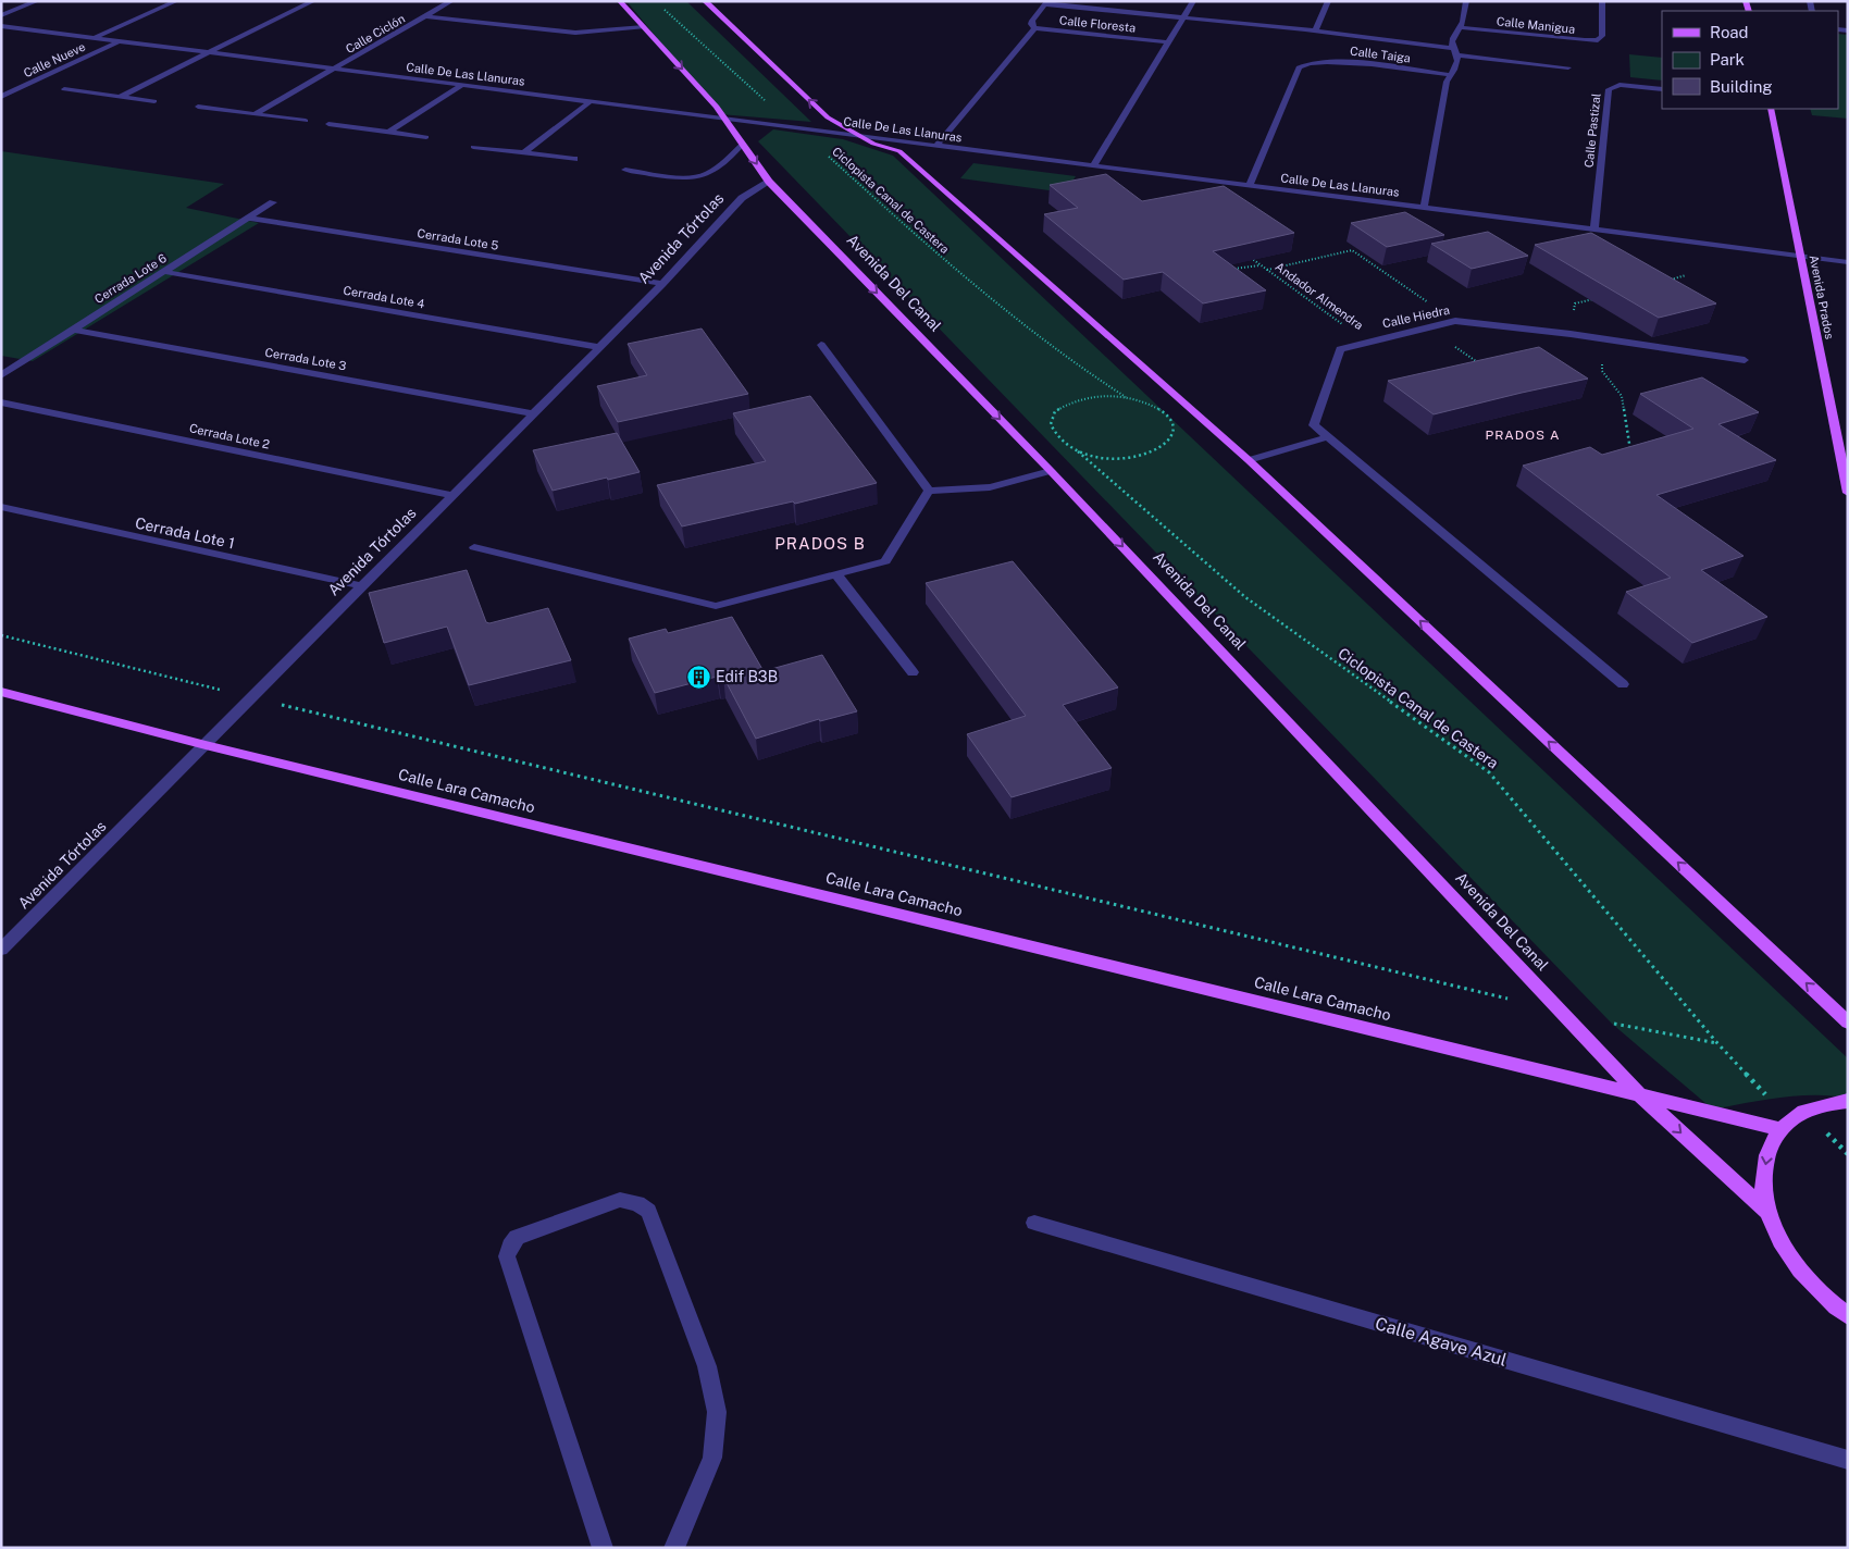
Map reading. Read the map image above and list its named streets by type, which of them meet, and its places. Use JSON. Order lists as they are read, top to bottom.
{
  "streets": {
    "main road": ["Avenida Del Canal", "Avenida Prados", "Calle Lara Camacho"],
    "street": [
      "Calle Floresta",
      "Calle Manigua",
      "Calle Ciclón",
      "Calle Taiga",
      "Calle Nueve",
      "Calle De Las Llanuras",
      "Calle Pastizal",
      "Avenida Tórtolas",
      "Cerrada Lote 5",
      "Cerrada Lote 6",
      "Cerrada Lote 4",
      "Calle Hiedra",
      "Cerrada Lote 3",
      "Cerrada Lote 2",
      "Cerrada Lote 1",
      "Calle Agave Azul"
    ],
    "path": ["Ciclopista Canal de Castera", "Andador Almendra"]
  },
  "crossings": [
    ["Calle Ciclón", "Calle De Las Llanuras"],
    ["Calle Taiga", "Calle De Las Llanuras"],
    ["Calle Nueve", "Calle De Las Llanuras"],
    ["Calle De Las Llanuras", "Calle Pastizal"],
    ["Calle De Las Llanuras", "Ciclopista Canal de Castera"],
    ["Calle De Las Llanuras", "Avenida Del Canal"],
    ["Calle De Las Llanuras", "Avenida Prados"],
    ["Avenida Tórtolas", "Cerrada Lote 5"],
    ["Avenida Tórtolas", "Avenida Del Canal"],
    ["Avenida Tórtolas", "Cerrada Lote 4"],
    ["Avenida Tórtolas", "Cerrada Lote 3"],
    ["Avenida Tórtolas", "Cerrada Lote 2"],
    ["Avenida Tórtolas", "Cerrada Lote 1"],
    ["Avenida Tórtolas", "Calle Lara Camacho"],
    ["Cerrada Lote 5", "Cerrada Lote 6"],
    ["Cerrada Lote 6", "Cerrada Lote 4"],
    ["Cerrada Lote 6", "Cerrada Lote 3"],
    ["Avenida Del Canal", "Calle Lara Camacho"],
    ["Andador Almendra", "Calle Hiedra"]
  ],
  "one_way": ["Avenida Del Canal"],
  "districts": ["PRADOS A", "PRADOS B"],
  "places": {
    "building": ["Edif B3B"]
  },
  "legend": ["Road", "Park", "Building"]
}
